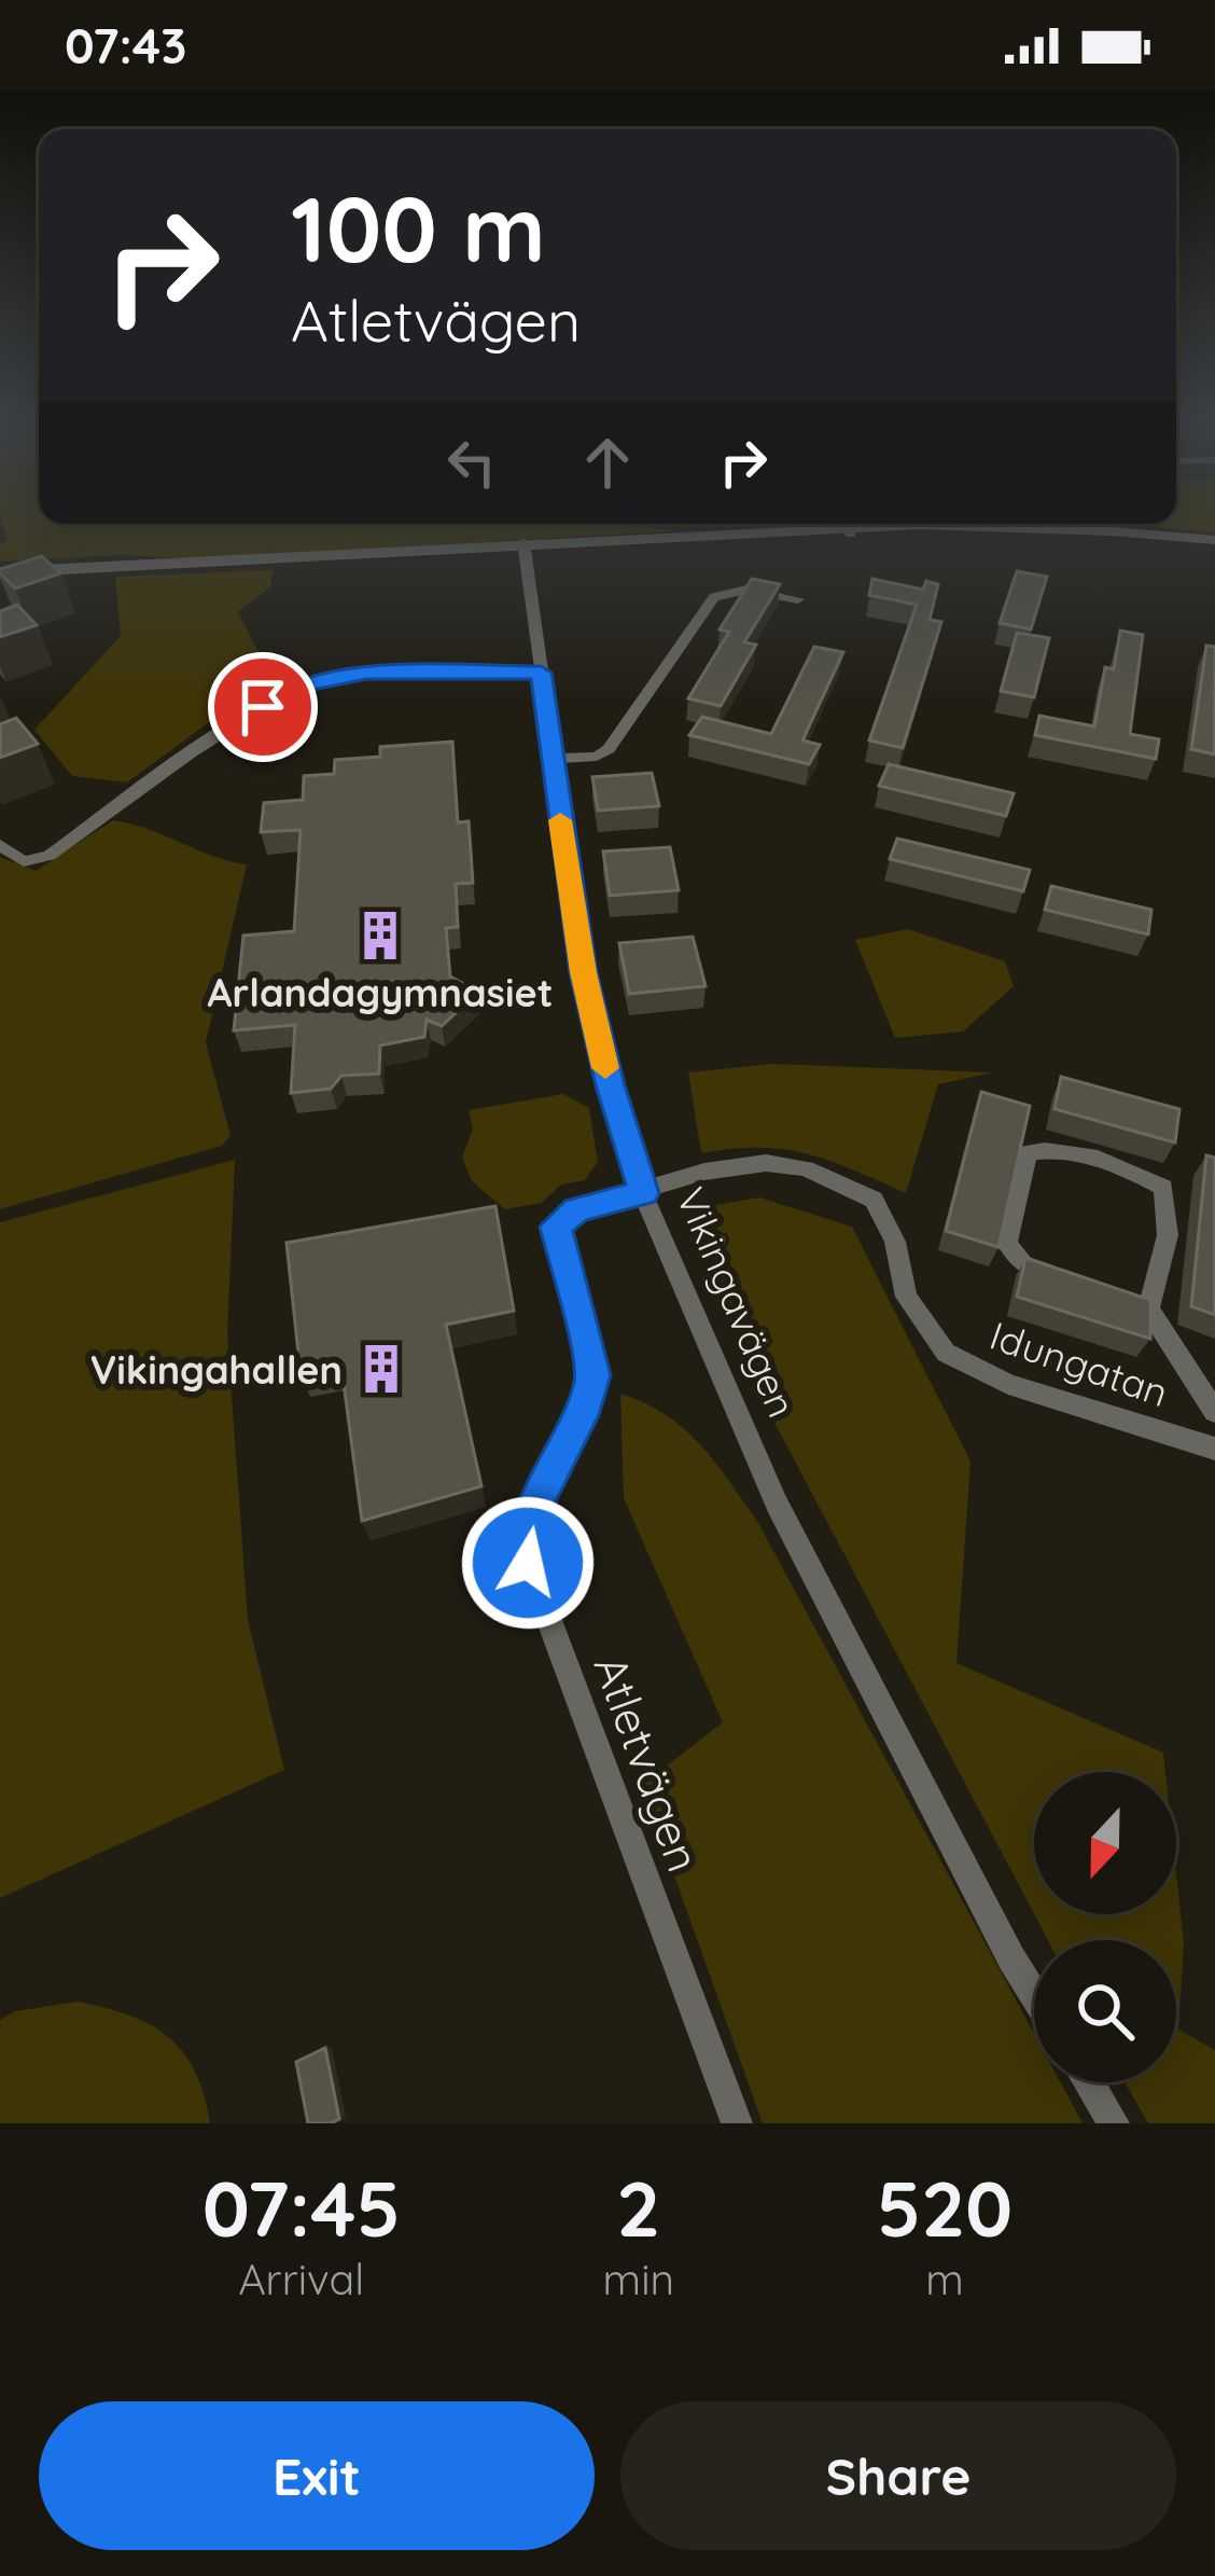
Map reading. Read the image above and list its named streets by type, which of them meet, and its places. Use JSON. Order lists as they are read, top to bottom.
{
  "streets": {
    "street": ["Vikingavägen", "Idungatan", "Atletvägen"]
  },
  "crossings": [
    ["Vikingavägen", "Idungatan"],
    ["Vikingavägen", "Atletvägen"],
    ["Idungatan", "Atletvägen"]
  ],
  "places": {
    "building": ["Arlandagymnasiet", "Vikingahallen"]
  },
  "north": "bottom",
  "page": {
    "status": "07:43",
    "turn": ["100 m", "Atletvägen"],
    "eta": [
      "07:45",
      "Arrival",
      "2",
      "min",
      "520",
      "m"
    ],
    "buttons": ["Exit", "Share"]
  }
}
